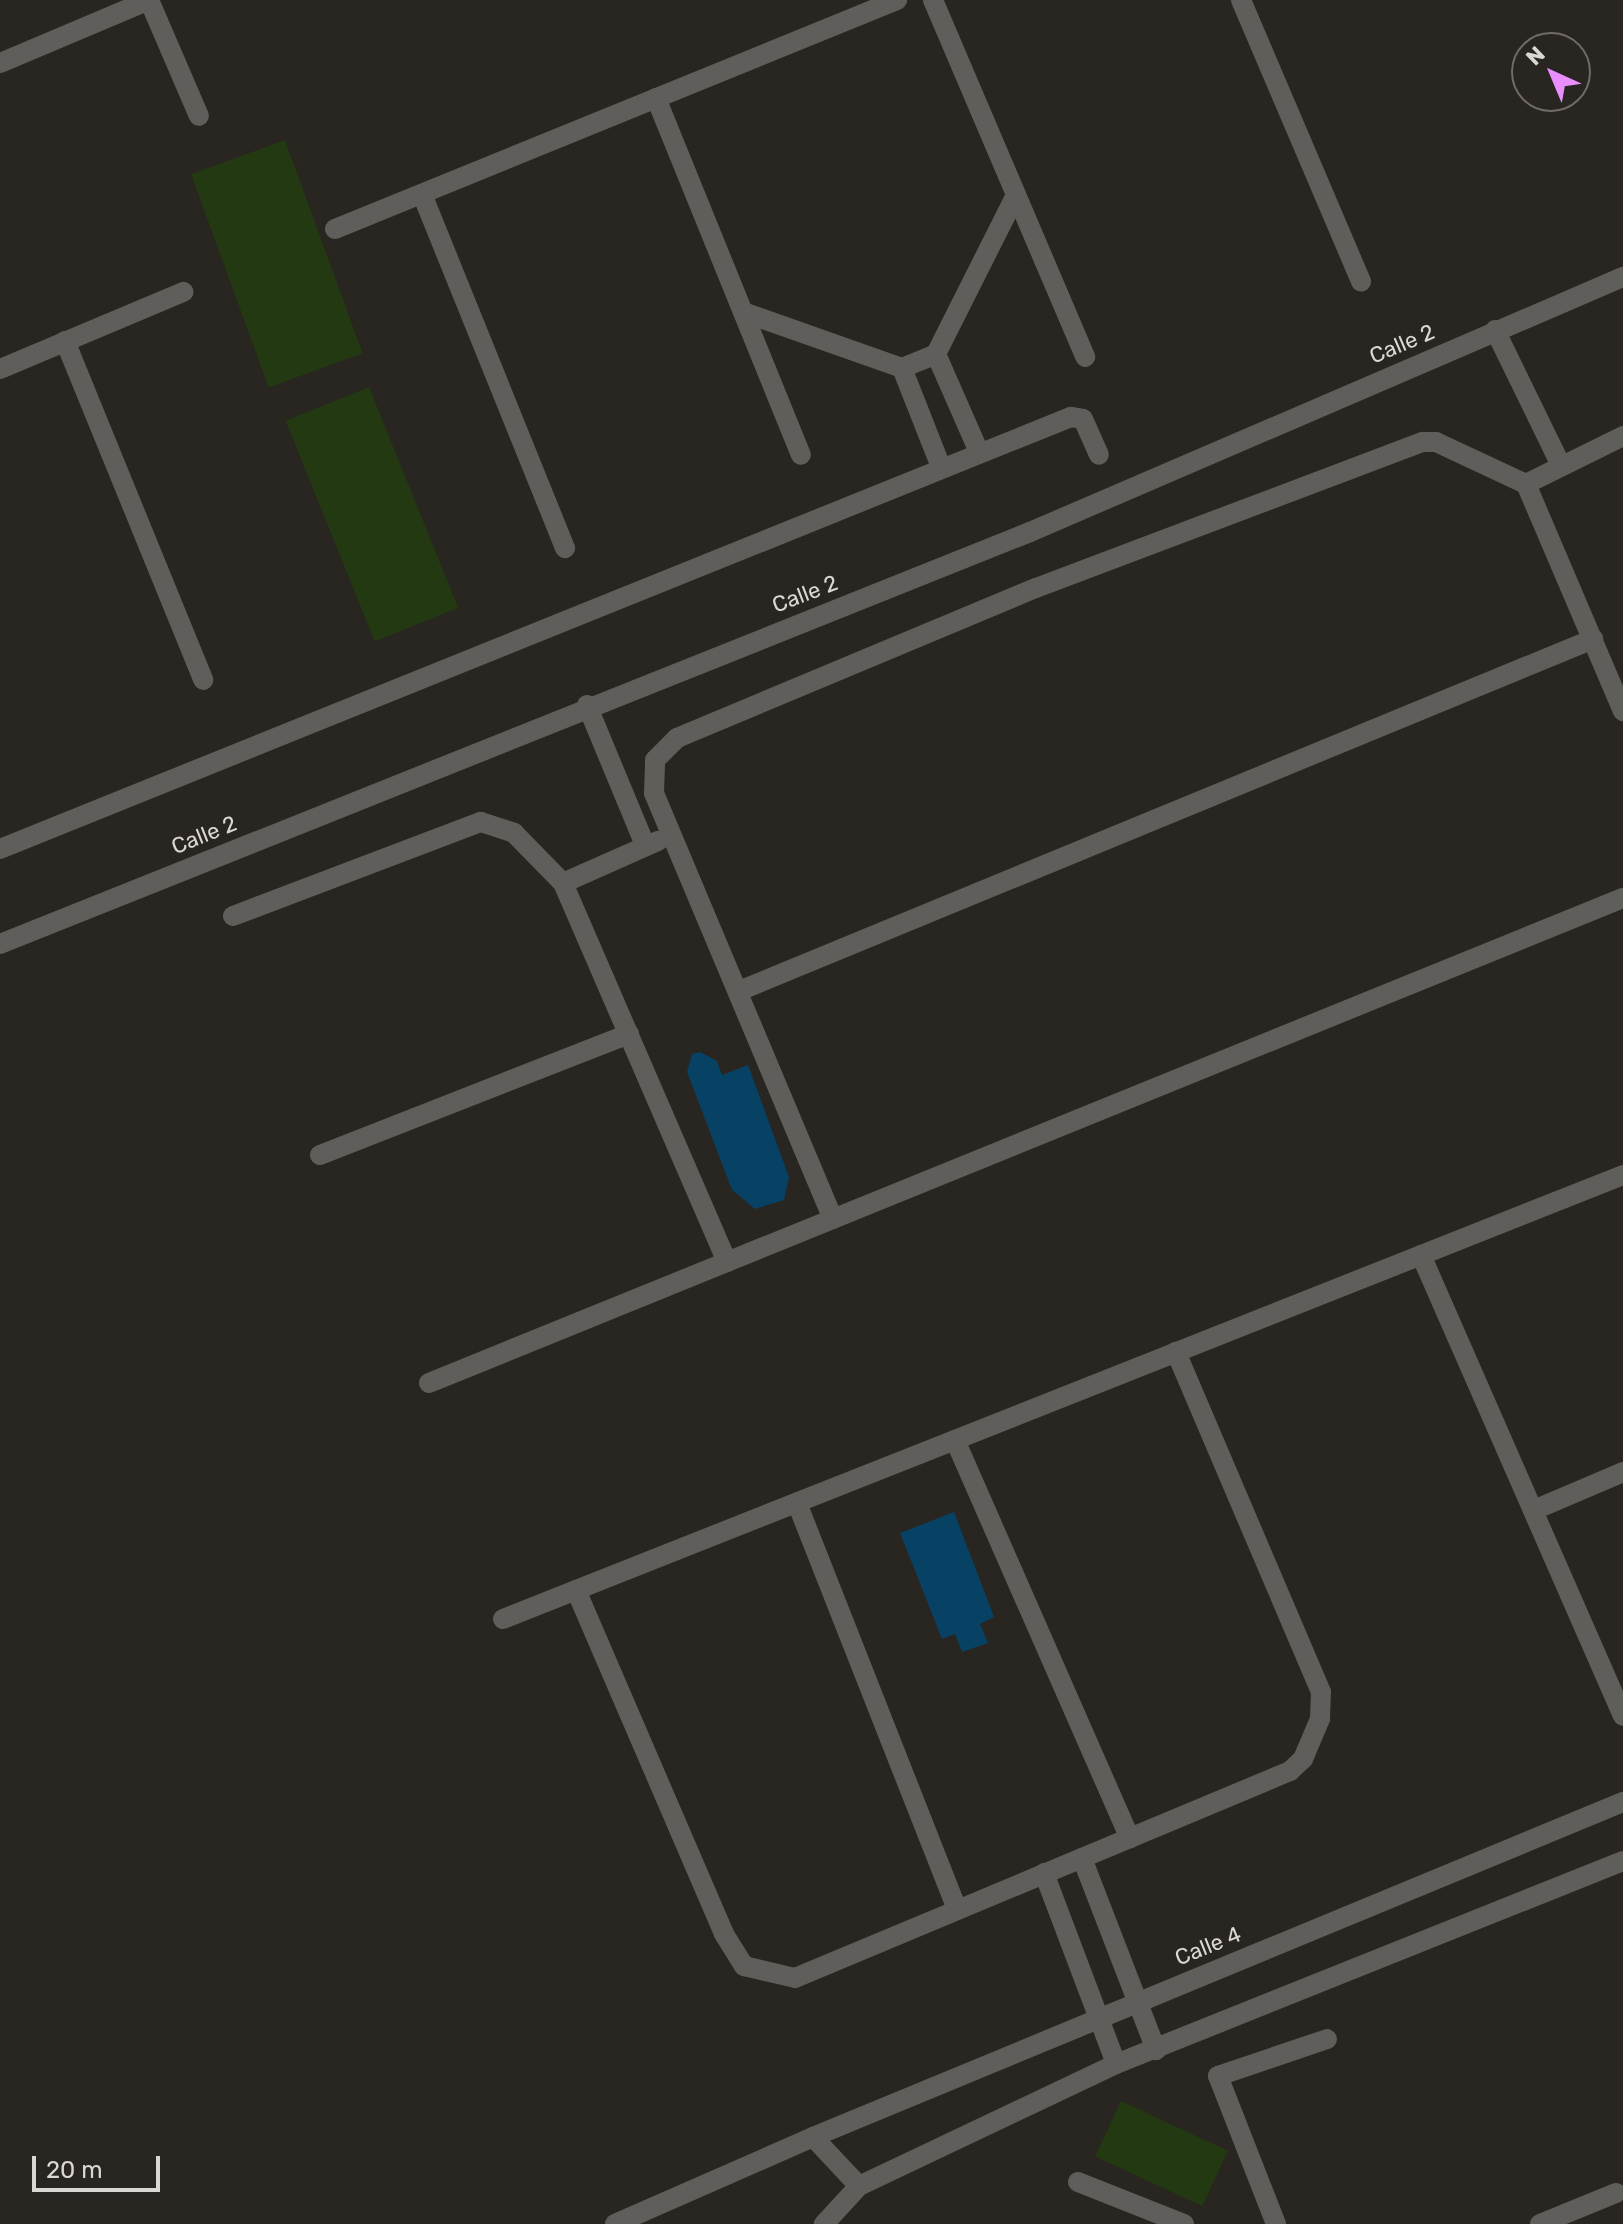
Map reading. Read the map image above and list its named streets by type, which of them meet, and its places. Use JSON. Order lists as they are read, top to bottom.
{
  "streets": {
    "street": ["Calle 2", "Calle 4"]
  },
  "scale_bar": "20 m",
  "north": "top left"
}
